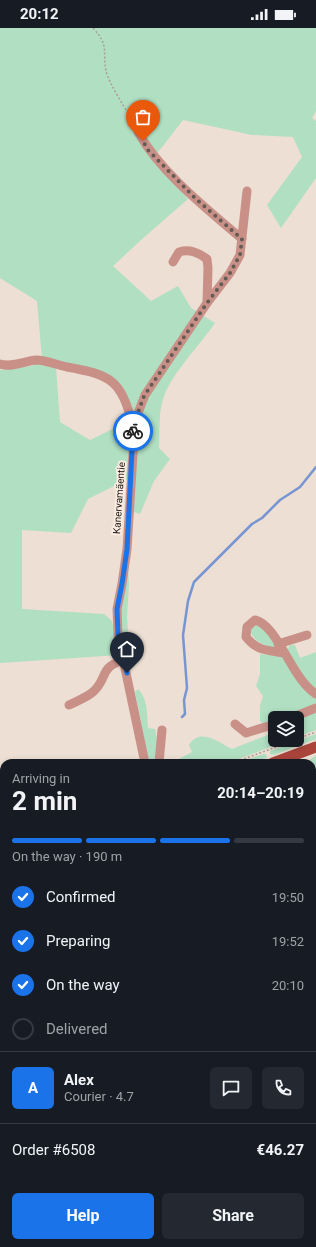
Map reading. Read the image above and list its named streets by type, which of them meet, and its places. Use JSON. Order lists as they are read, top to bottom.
{
  "streets": {
    "street": ["Kanervamäentie"]
  },
  "page": {
    "status": "20:12",
    "heading": ["2 min", "Arriving in", "20:14–20:19"],
    "panel": [
      "Alex",
      "Courier · 4.7",
      "Order #6508",
      "€46.27"
    ],
    "bar": "On the way · 190 m",
    "list": [
      ["Confirmed", "19:50"],
      ["Preparing", "19:52"],
      ["On the way", "20:10"],
      "Delivered"
    ],
    "round": "A",
    "buttons": ["Help", "Share"]
  }
}
